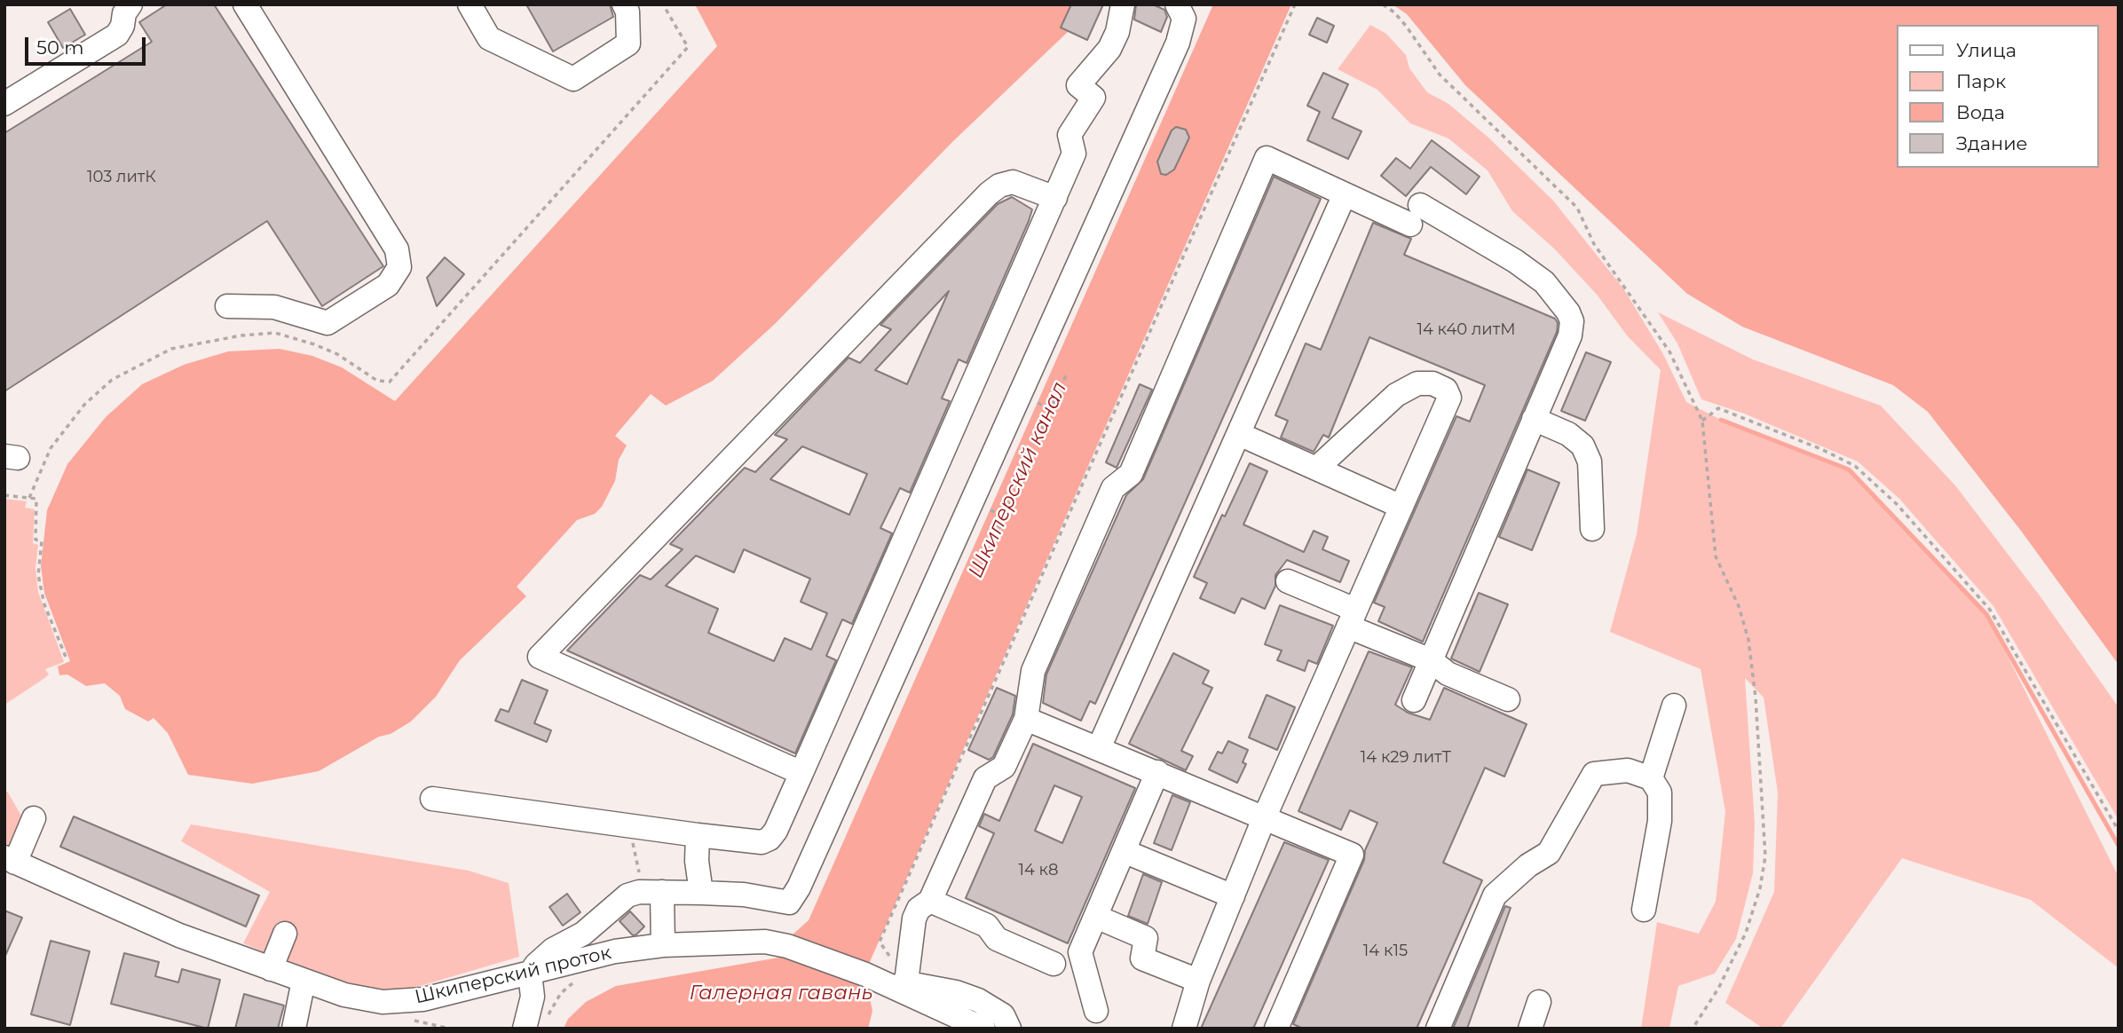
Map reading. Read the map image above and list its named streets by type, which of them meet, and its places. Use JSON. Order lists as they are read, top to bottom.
{
  "streets": {
    "street": ["Шкиперский проток"]
  },
  "water": ["Шкиперский канал", "Галерная гавань"],
  "house_numbers": [
    "103 литК",
    "14 к40 литМ",
    "14 к29 литТ",
    "14 к8",
    "14 к15"
  ],
  "legend": [
    "Улица",
    "Парк",
    "Вода",
    "Здание"
  ],
  "scale_bar": "50 m"
}
